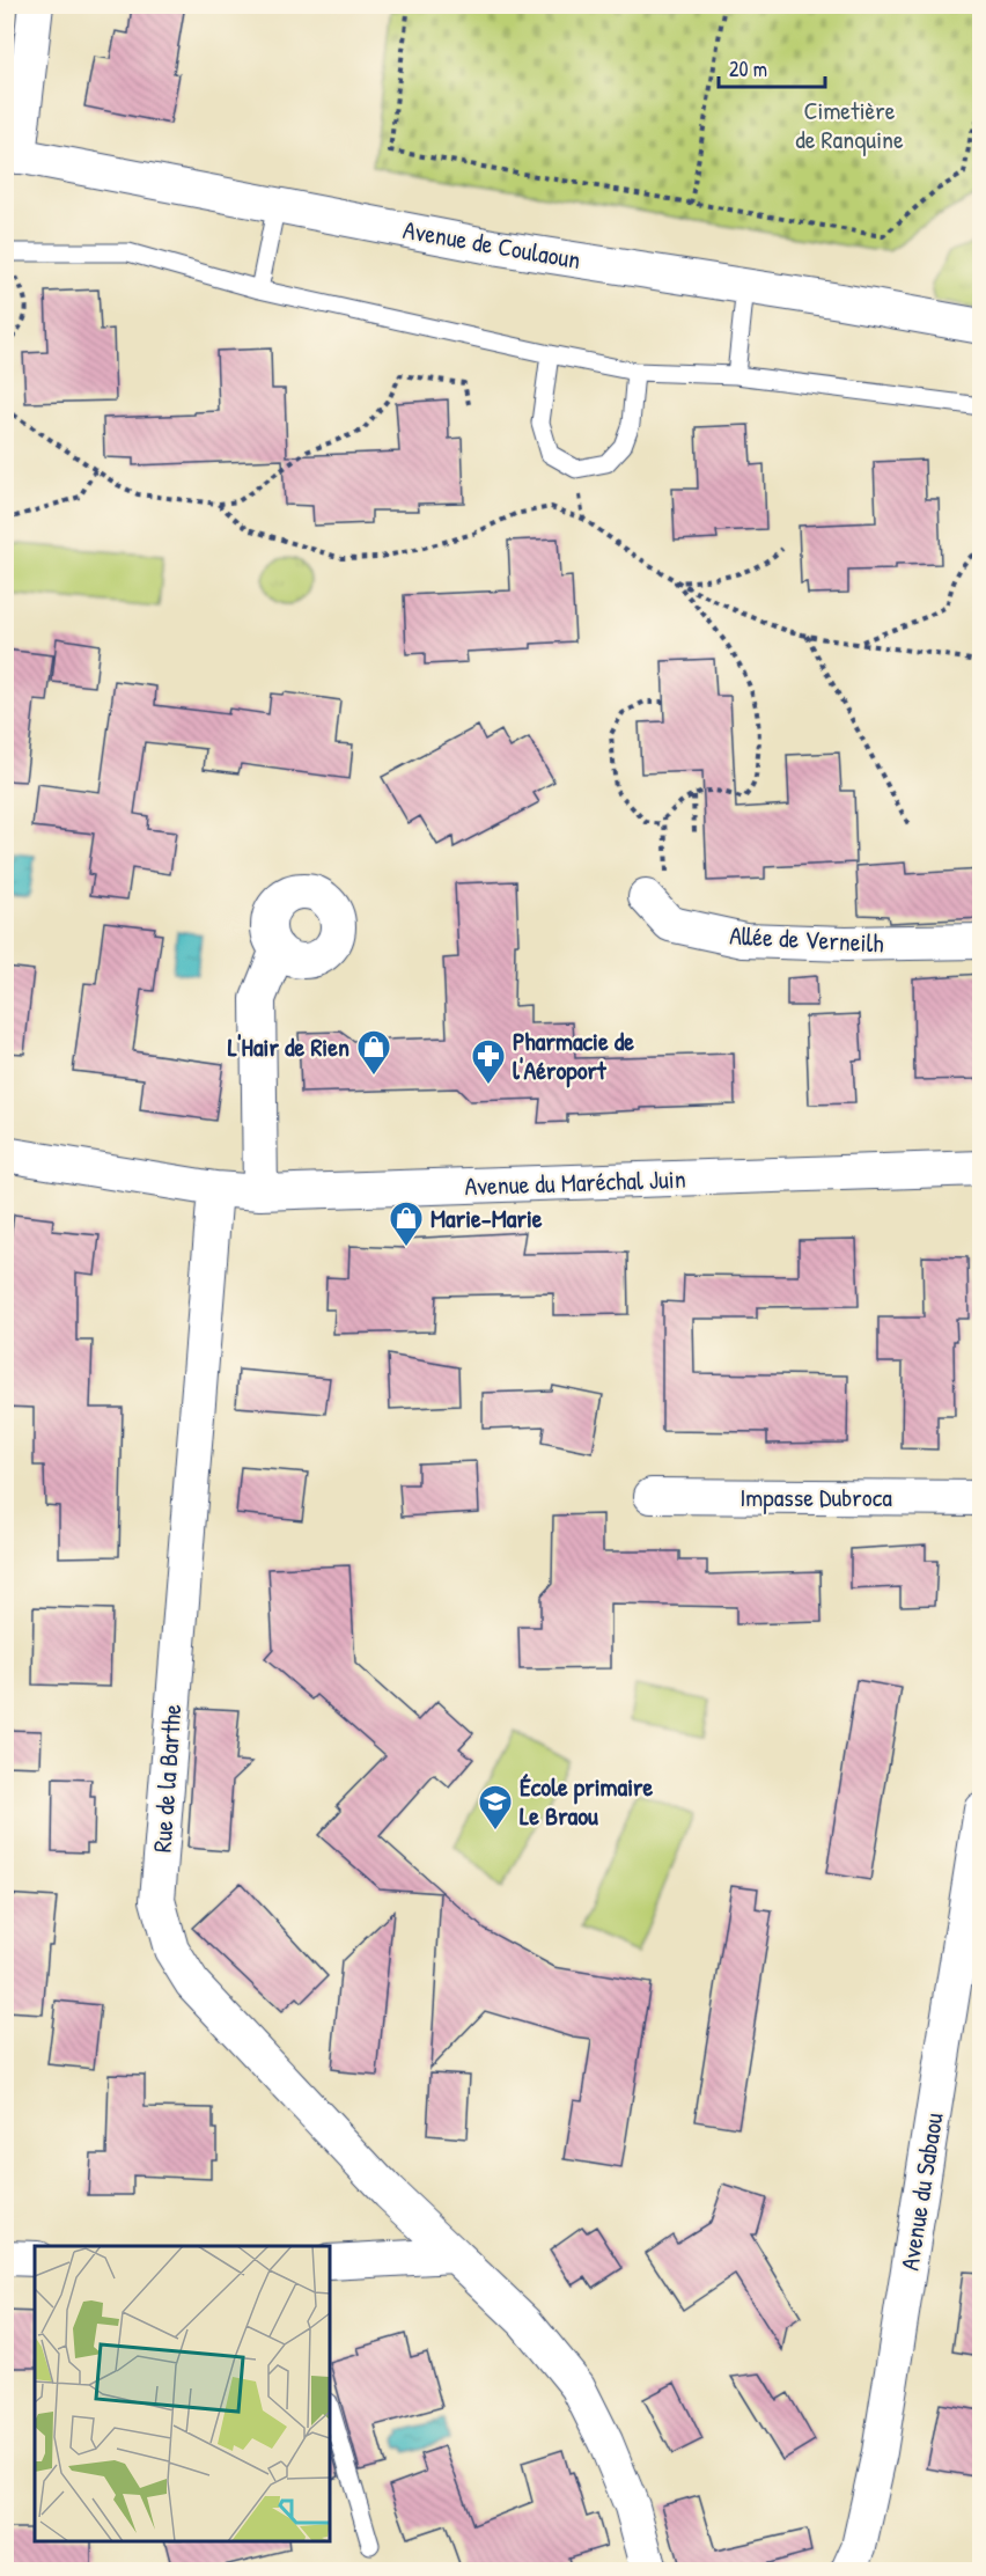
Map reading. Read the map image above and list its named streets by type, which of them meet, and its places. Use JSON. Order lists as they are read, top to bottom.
{
  "streets": {
    "street": [
      "Avenue de Coulaoun",
      "Allée de Verneilh",
      "Avenue du Maréchal Juin",
      "Impasse Dubroca",
      "Rue de la Barthe",
      "Avenue du Sabaou"
    ]
  },
  "crossings": [
    ["Avenue du Maréchal Juin", "Rue de la Barthe"]
  ],
  "parks": ["Cimetière de Ranquine"],
  "places": {
    "shop": ["L'Hair de Rien", "Marie-Marie"],
    "pharmacy": ["Pharmacie de l'Aéroport"],
    "school or university": ["École primaire Le Braou"]
  },
  "scale_bar": "20 m"
}
